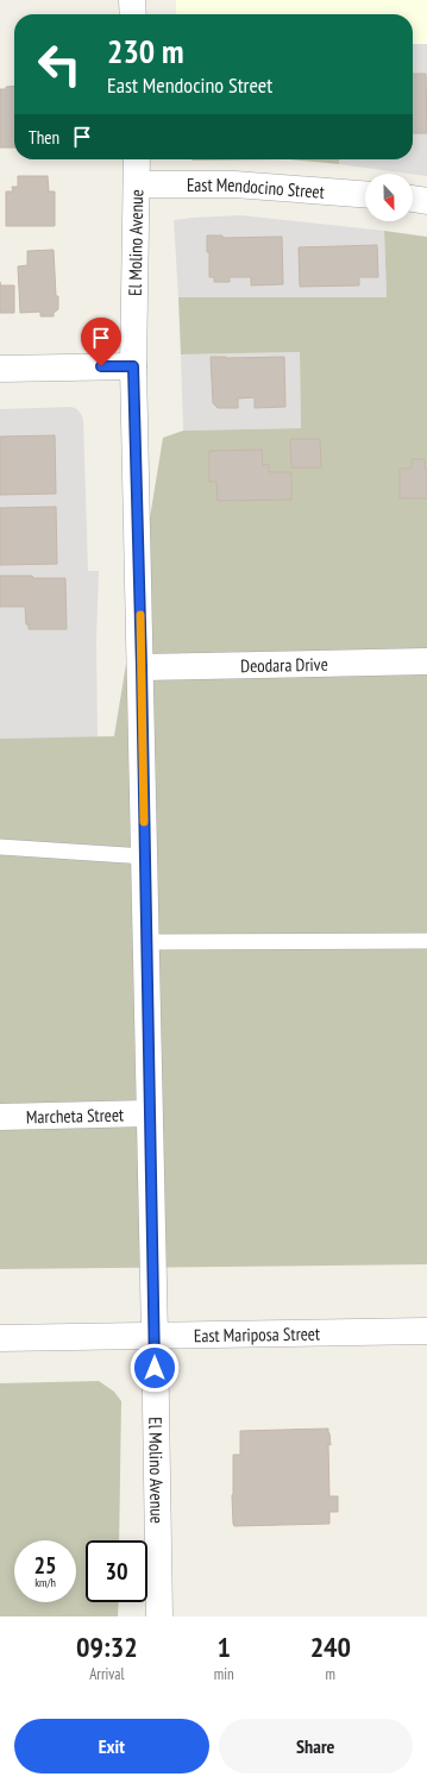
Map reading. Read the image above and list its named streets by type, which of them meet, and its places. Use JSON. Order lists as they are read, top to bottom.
{
  "streets": {
    "street": [
      "East Mendocino Street",
      "El Molino Avenue",
      "Deodara Drive",
      "Marcheta Street",
      "East Mariposa Street"
    ]
  },
  "crossings": [
    ["East Mendocino Street", "El Molino Avenue"],
    ["El Molino Avenue", "Deodara Drive"],
    ["El Molino Avenue", "Marcheta Street"],
    ["El Molino Avenue", "East Mariposa Street"]
  ],
  "north": "bottom",
  "page": {
    "turn": ["230 m", "East Mendocino Street"],
    "then": "Then",
    "speed": "25 km/h",
    "limit": "30",
    "eta": [
      "09:32",
      "Arrival",
      "1",
      "min",
      "240",
      "m"
    ],
    "buttons": ["Exit", "Share"]
  }
}
